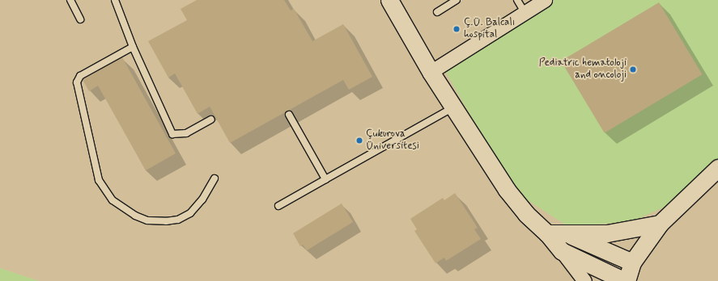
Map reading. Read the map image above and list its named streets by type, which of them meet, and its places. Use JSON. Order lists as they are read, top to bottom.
{
  "places": ["Ç.Ü. Balcalı hospital", "Pediatric hematoloji and oncoloji", "Çukurova Üniversitesi"]
}
